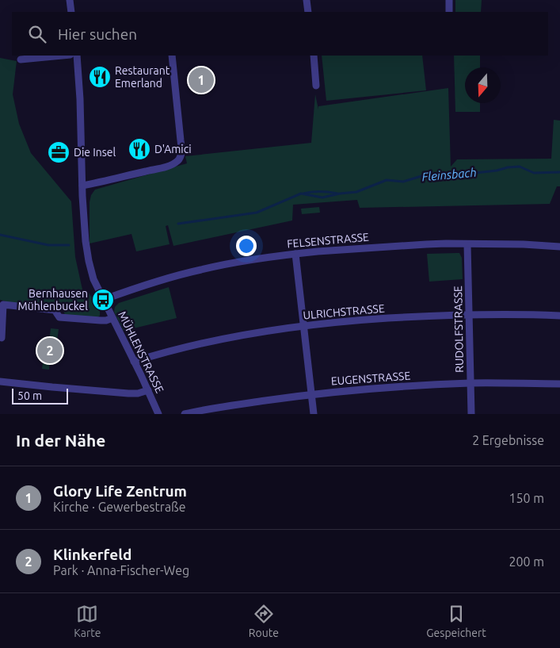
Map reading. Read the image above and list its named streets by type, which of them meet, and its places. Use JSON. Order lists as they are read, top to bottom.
{
  "streets": {
    "street": [
      "FELSENSTRASSE",
      "ULRICHSTRASSE",
      "RUDOLFSTRASSE",
      "MÜHLENSTRASSE",
      "EUGENSTRASSE"
    ]
  },
  "crossings": [
    ["FELSENSTRASSE", "RUDOLFSTRASSE"],
    ["FELSENSTRASSE", "MÜHLENSTRASSE"],
    ["ULRICHSTRASSE", "RUDOLFSTRASSE"],
    ["ULRICHSTRASSE", "MÜHLENSTRASSE"],
    ["RUDOLFSTRASSE", "EUGENSTRASSE"]
  ],
  "water": ["Fleinsbach"],
  "places": {
    "restaurant": ["Restaurant Emerland", "D'Amici"],
    "office": ["Die Insel"],
    "bus stop": ["Bernhausen Mühlenbuckel"]
  },
  "scale_bar": "50 m",
  "north": "bottom",
  "page": {
    "search": "Hier suchen",
    "pins": ["1", "2"],
    "scale": "50 m",
    "heading": ["In der Nähe", "2 Ergebnisse"],
    "list": [
      {
        "mark": "1",
        "name": "Glory Life Zentrum",
        "note": "Kirche · Gewerbestraße",
        "value": "150 m"
      },
      {
        "mark": "2",
        "name": "Klinkerfeld",
        "note": "Park · Anna-Fischer-Weg",
        "value": "200 m"
      }
    ],
    "nav": ["Karte", "Route", "Gespeichert"]
  }
}
